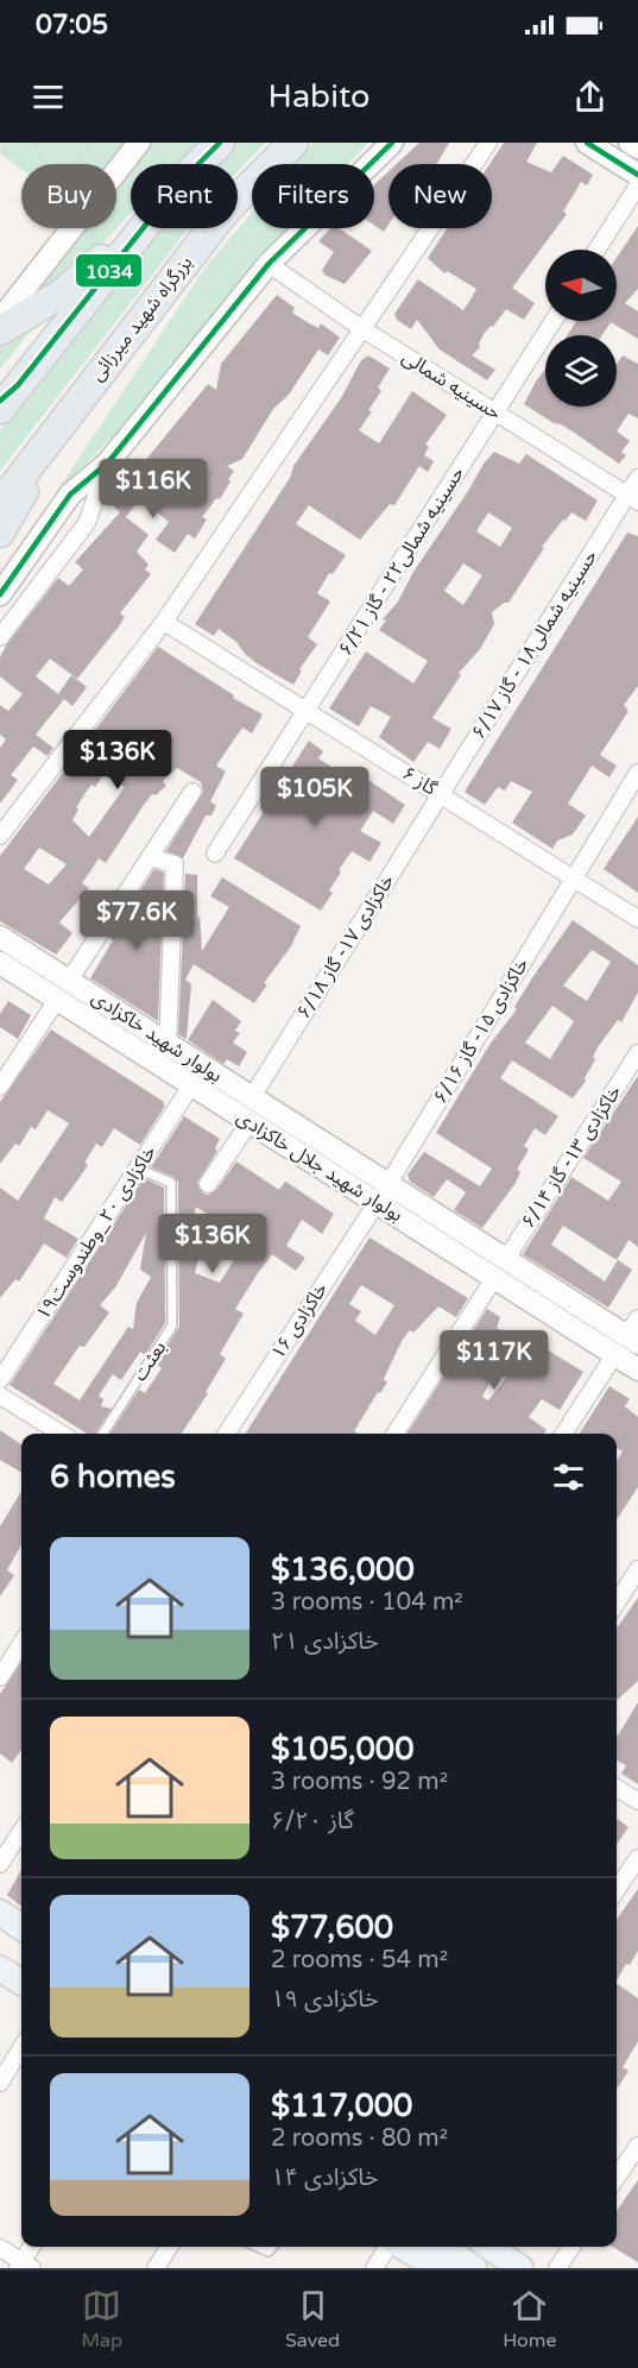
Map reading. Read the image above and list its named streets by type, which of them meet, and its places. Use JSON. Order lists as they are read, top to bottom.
{
  "streets": {
    "highway": ["بزرگراه شهید میرزائی"],
    "street": [
      "حسینیه شمالی",
      "حسینیه شمالی۲۲ - گاز ۶/۲۱",
      "حسینیه شمالی۱۸ - گاز ۶/۱۷",
      "گاز ۶",
      "خاکزادی ۱۷- گاز ۶/۱۸",
      "خاکزادی ۱۵- گاز ۶/۱۶",
      "بولوار شهید خاکزادی",
      "خاکزادی ۱۳- گاز ۶/۱۴",
      "بولوار شهید جلال خاکزادی",
      "خاکزادی ۲۰_وطندوست۱۹",
      "خاکزادی ۱۶"
    ],
    "lane": ["بعثت"]
  },
  "crossings": [
    ["حسینیه شمالی", "حسینیه شمالی۲۲ - گاز ۶/۲۱"],
    ["حسینیه شمالی", "حسینیه شمالی۱۸ - گاز ۶/۱۷"],
    ["حسینیه شمالی۲۲ - گاز ۶/۲۱", "گاز ۶"],
    ["حسینیه شمالی۱۸ - گاز ۶/۱۷", "گاز ۶"],
    ["حسینیه شمالی۱۸ - گاز ۶/۱۷", "خاکزادی ۱۷- گاز ۶/۱۸"],
    ["گاز ۶", "خاکزادی ۱۷- گاز ۶/۱۸"],
    ["گاز ۶", "خاکزادی ۱۵- گاز ۶/۱۶"],
    ["خاکزادی ۱۷- گاز ۶/۱۸", "بولوار شهید خاکزادی"],
    ["خاکزادی ۱۵- گاز ۶/۱۶", "بولوار شهید خاکزادی"],
    ["خاکزادی ۱۵- گاز ۶/۱۶", "بولوار شهید جلال خاکزادی"],
    ["خاکزادی ۱۵- گاز ۶/۱۶", "خاکزادی ۱۶"],
    ["بولوار شهید خاکزادی", "خاکزادی ۱۳- گاز ۶/۱۴"],
    ["بولوار شهید خاکزادی", "بولوار شهید جلال خاکزادی"],
    ["بولوار شهید خاکزادی", "خاکزادی ۱۶"],
    ["بولوار شهید جلال خاکزادی", "خاکزادی ۲۰_وطندوست۱۹"],
    ["بولوار شهید جلال خاکزادی", "خاکزادی ۱۶"],
    ["خاکزادی ۲۰_وطندوست۱۹", "بعثت"]
  ],
  "lines": ["transit line 1034"],
  "north": "left",
  "page": {
    "status": "07:05",
    "header": "Habito",
    "chip": [
      "Buy",
      "Rent",
      "Filters",
      "New"
    ],
    "price": [
      "$116K",
      "$136K",
      "$105K",
      "$77.6K",
      "$136K",
      "$117K"
    ],
    "heading": "6 homes",
    "list": [
      {
        "name": "$136,000",
        "note": "3 rooms · 104 m² · خاکزادی ۲۱"
      },
      {
        "name": "$105,000",
        "note": "3 rooms · 92 m² · گاز ۶/۲۰"
      },
      {
        "name": "$77,600",
        "note": "2 rooms · 54 m² · خاکزادی ۱۹"
      },
      {
        "name": "$117,000",
        "note": "2 rooms · 80 m² · خاکزادی ۱۴"
      }
    ],
    "tabs": ["Map", "Saved", "Home"]
  }
}
